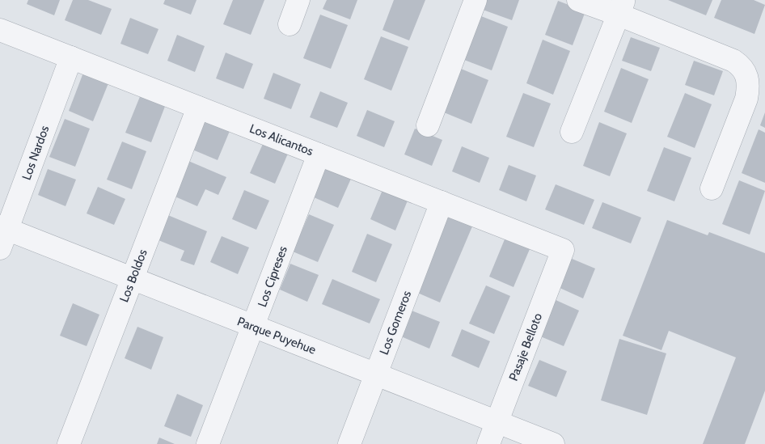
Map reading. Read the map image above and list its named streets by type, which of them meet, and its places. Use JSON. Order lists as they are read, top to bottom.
{
  "streets": {
    "street": [
      "Los Alicantos",
      "Los Nardos",
      "Los Boldos",
      "Los Cipreses",
      "Los Gomeros",
      "Parque Puyehue",
      "Pasaje Belloto"
    ]
  },
  "crossings": [
    ["Los Alicantos", "Los Nardos"],
    ["Los Alicantos", "Los Boldos"],
    ["Los Alicantos", "Los Cipreses"],
    ["Los Alicantos", "Los Gomeros"],
    ["Los Alicantos", "Pasaje Belloto"],
    ["Los Nardos", "Parque Puyehue"],
    ["Los Boldos", "Parque Puyehue"],
    ["Los Cipreses", "Parque Puyehue"],
    ["Los Gomeros", "Parque Puyehue"],
    ["Parque Puyehue", "Pasaje Belloto"]
  ]
}
